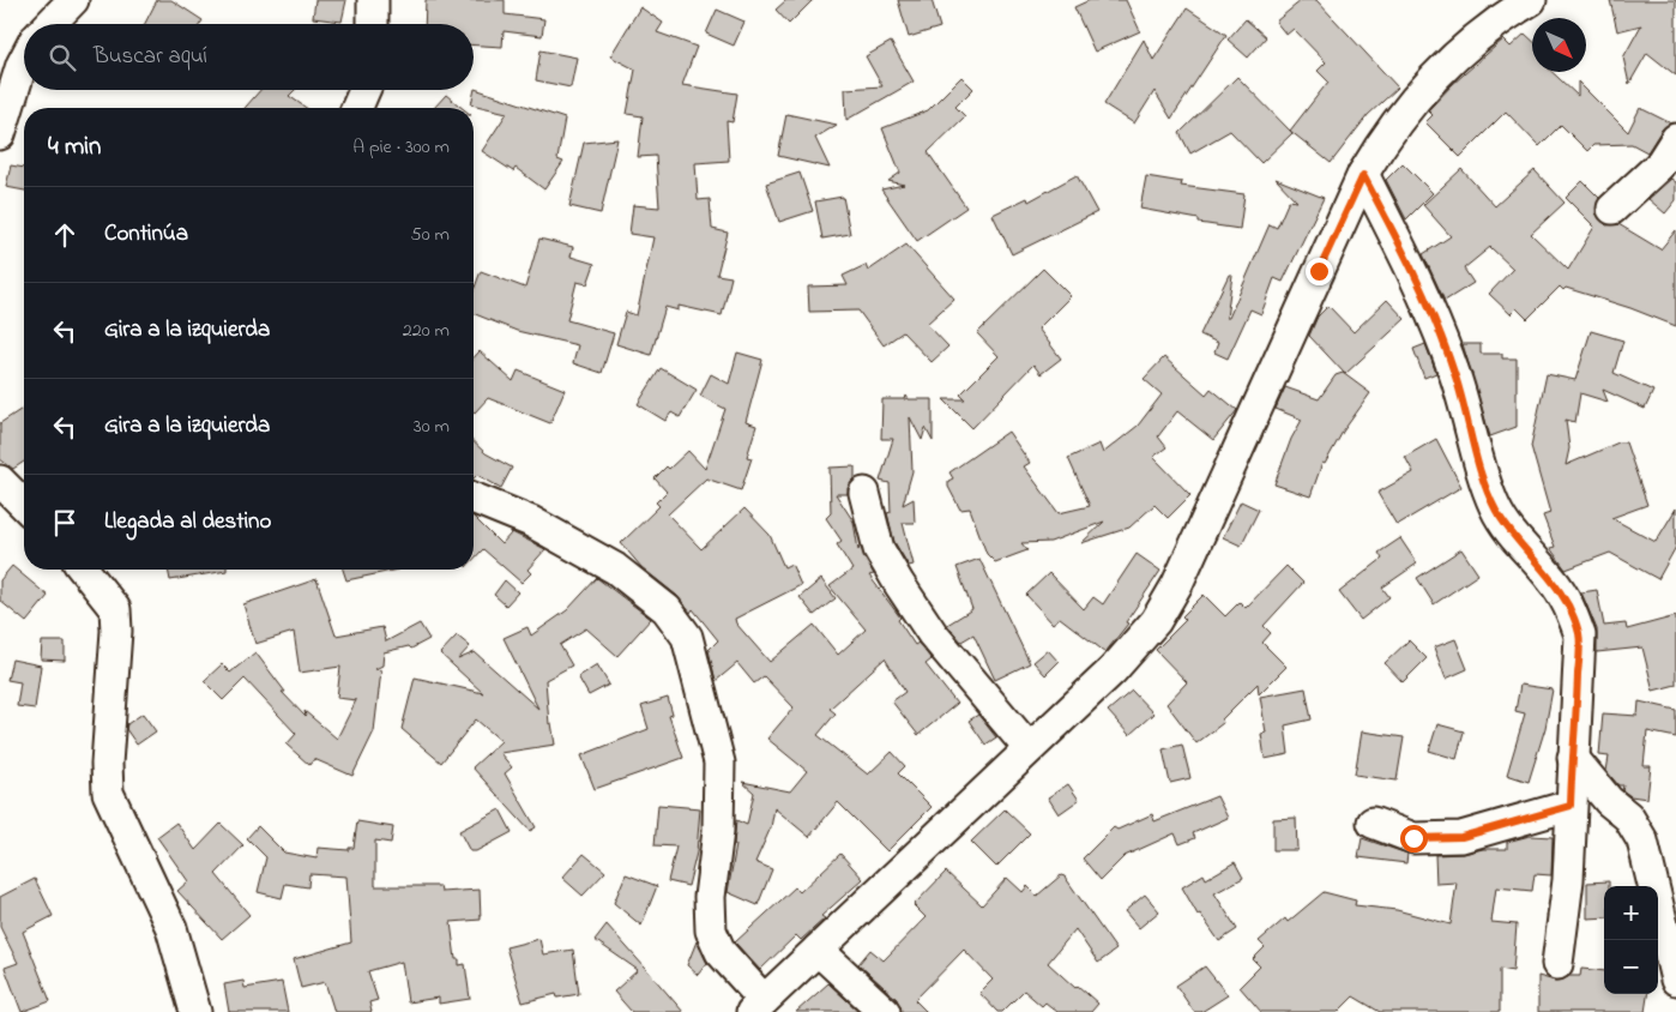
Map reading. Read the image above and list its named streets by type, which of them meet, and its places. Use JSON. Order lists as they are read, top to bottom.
{
  "north": "bottom right",
  "page": {
    "search": "Buscar aquí",
    "heading": ["4 min", "A pie · 300 m"],
    "list": [
      ["Continúa", "50 m"],
      ["Gira a la izquierda", "220 m"],
      ["Gira a la izquierda", "30 m"],
      "Llegada al destino"
    ],
    "map_buttons": ["+", "−"]
  }
}
